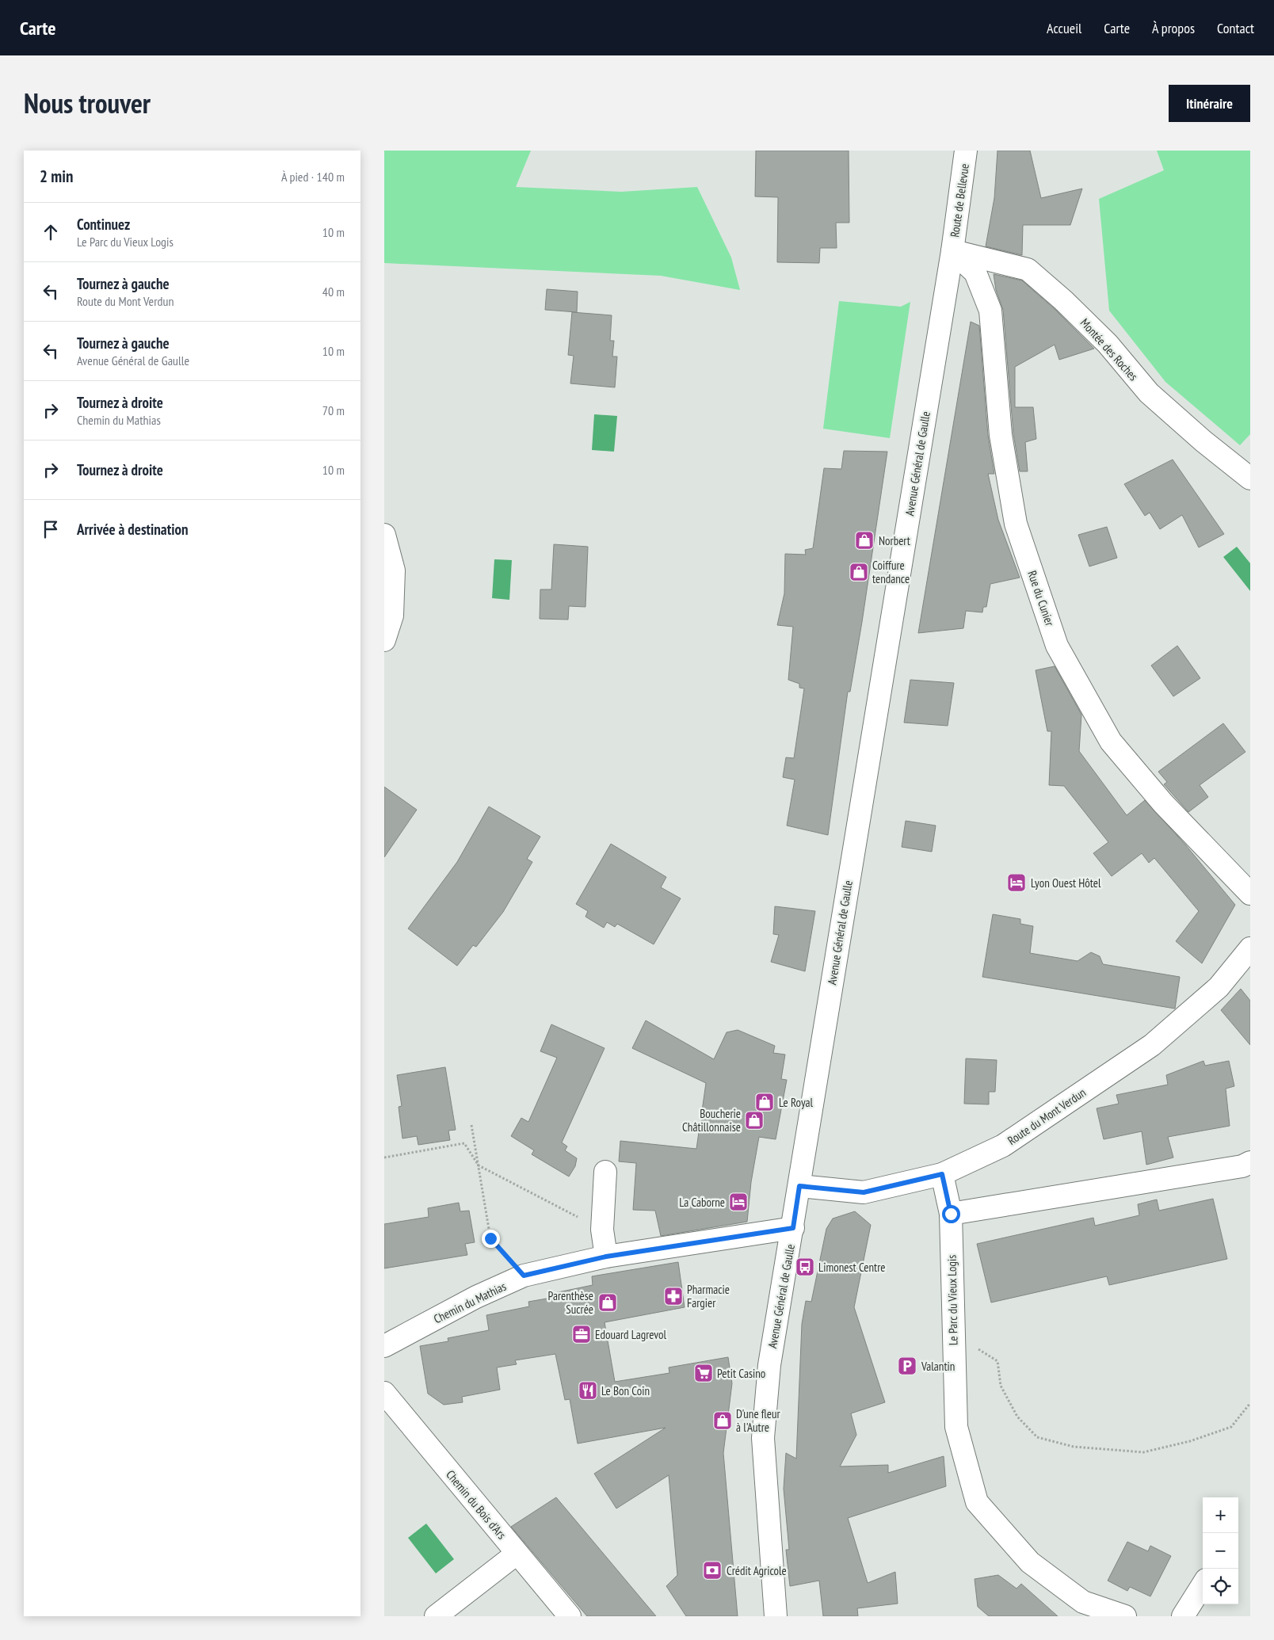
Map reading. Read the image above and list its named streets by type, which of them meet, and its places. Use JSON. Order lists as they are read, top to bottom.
{
  "streets": {
    "street": [
      "Route de Bellevue",
      "Montée des Roches",
      "Avenue Général de Gaulle",
      "Rue du Cunier",
      "Route du Mont Verdun",
      "Le Parc du Vieux Logis",
      "Chemin du Mathias",
      "Chemin du Bois d'Ars"
    ]
  },
  "crossings": [
    ["Route de Bellevue", "Montée des Roches"],
    ["Route de Bellevue", "Avenue Général de Gaulle"],
    ["Route de Bellevue", "Rue du Cunier"],
    ["Montée des Roches", "Avenue Général de Gaulle"],
    ["Montée des Roches", "Rue du Cunier"],
    ["Avenue Général de Gaulle", "Rue du Cunier"],
    ["Avenue Général de Gaulle", "Route du Mont Verdun"],
    ["Avenue Général de Gaulle", "Chemin du Mathias"],
    ["Route du Mont Verdun", "Le Parc du Vieux Logis"]
  ],
  "places": {
    "shop": [
      "Norbert",
      "Coiffure tendance",
      "Le Royal",
      "Boucherie Châtillonnaise",
      "Parenthèse Sucrée",
      "D'une fleur à l'Autre"
    ],
    "hotel": ["Lyon Ouest Hôtel", "La Caborne"],
    "bus stop": ["Limonest Centre"],
    "pharmacy": ["Pharmacie Fargier"],
    "office": ["Edouard Lagrevol"],
    "parking": ["Valantin"],
    "supermarket": ["Petit Casino"],
    "restaurant": ["Le Bon Coin"],
    "bank": ["Crédit Agricole"]
  },
  "page": {
    "header": "Carte",
    "nav": [
      "Accueil",
      "Carte",
      "À propos",
      "Contact"
    ],
    "title": "Nous trouver",
    "buttons": "Itinéraire",
    "heading": ["2 min", "À pied · 140 m"],
    "list": [
      ["Continuez", "Le Parc du Vieux Logis", "10 m"],
      ["Tournez à gauche", "Route du Mont Verdun", "40 m"],
      ["Tournez à gauche", "Avenue Général de Gaulle", "10 m"],
      ["Tournez à droite", "Chemin du Mathias", "70 m"],
      ["Tournez à droite", "10 m"],
      "Arrivée à destination"
    ],
    "map_buttons": ["+", "−"]
  }
}
